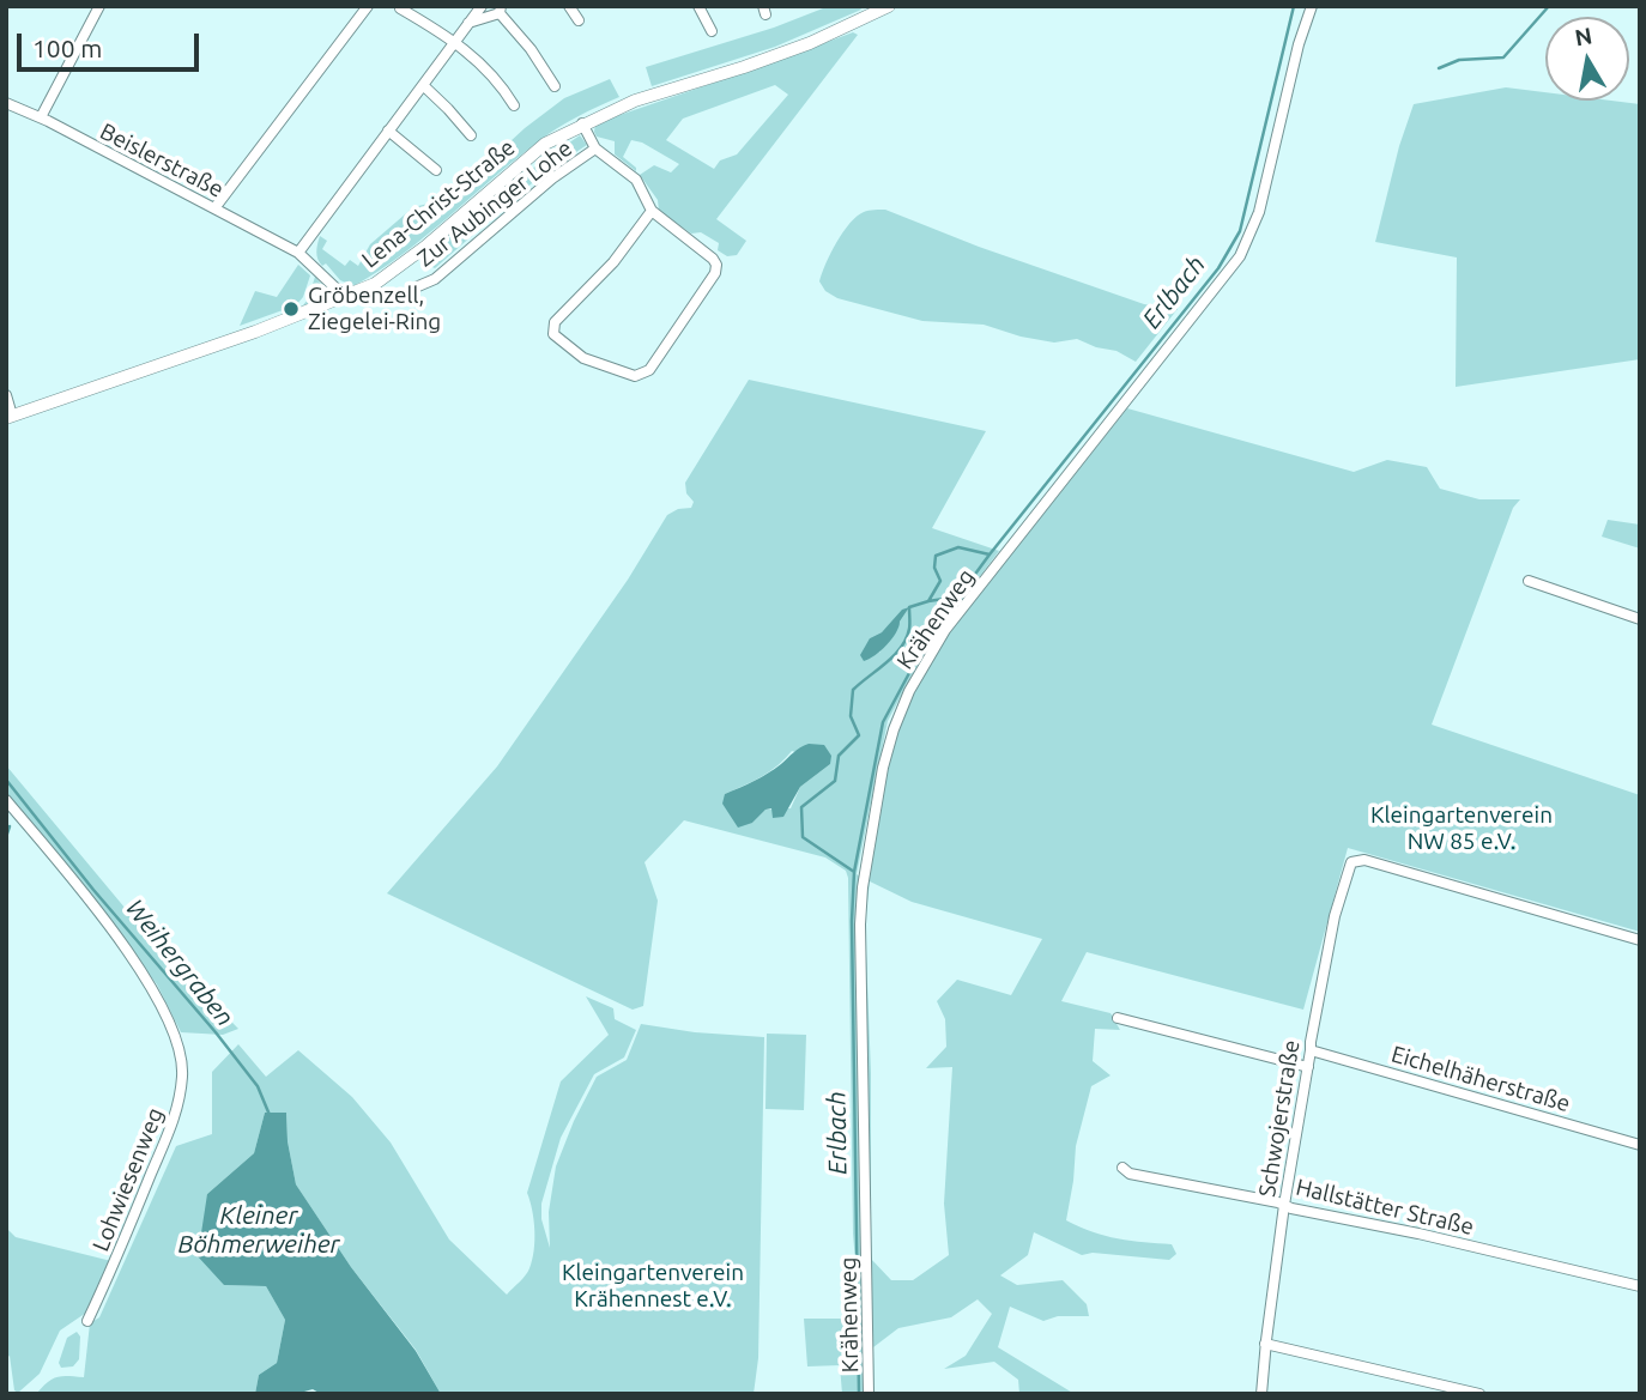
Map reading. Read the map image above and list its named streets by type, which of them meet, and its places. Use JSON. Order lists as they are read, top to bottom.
{
  "streets": {
    "street": [
      "Beislerstraße",
      "Lena-Christ-Straße",
      "Zur Aubinger Lohe",
      "Krähenweg",
      "Eichelhäherstraße",
      "Schwojerstraße",
      "Lohwiesenweg",
      "Hallstätter Straße"
    ]
  },
  "crossings": [
    ["Beislerstraße", "Lena-Christ-Straße"],
    ["Eichelhäherstraße", "Schwojerstraße"],
    ["Schwojerstraße", "Hallstätter Straße"]
  ],
  "water": ["Erlbach", "Weihergraben", "Kleiner Böhmerweiher"],
  "parks": ["Kleingartenverein NW 85 e.V.", "Kleingartenverein Krähennest e.V."],
  "places": ["Gröbenzell, Ziegelei-Ring"],
  "scale_bar": "100 m",
  "north": "top"
}
